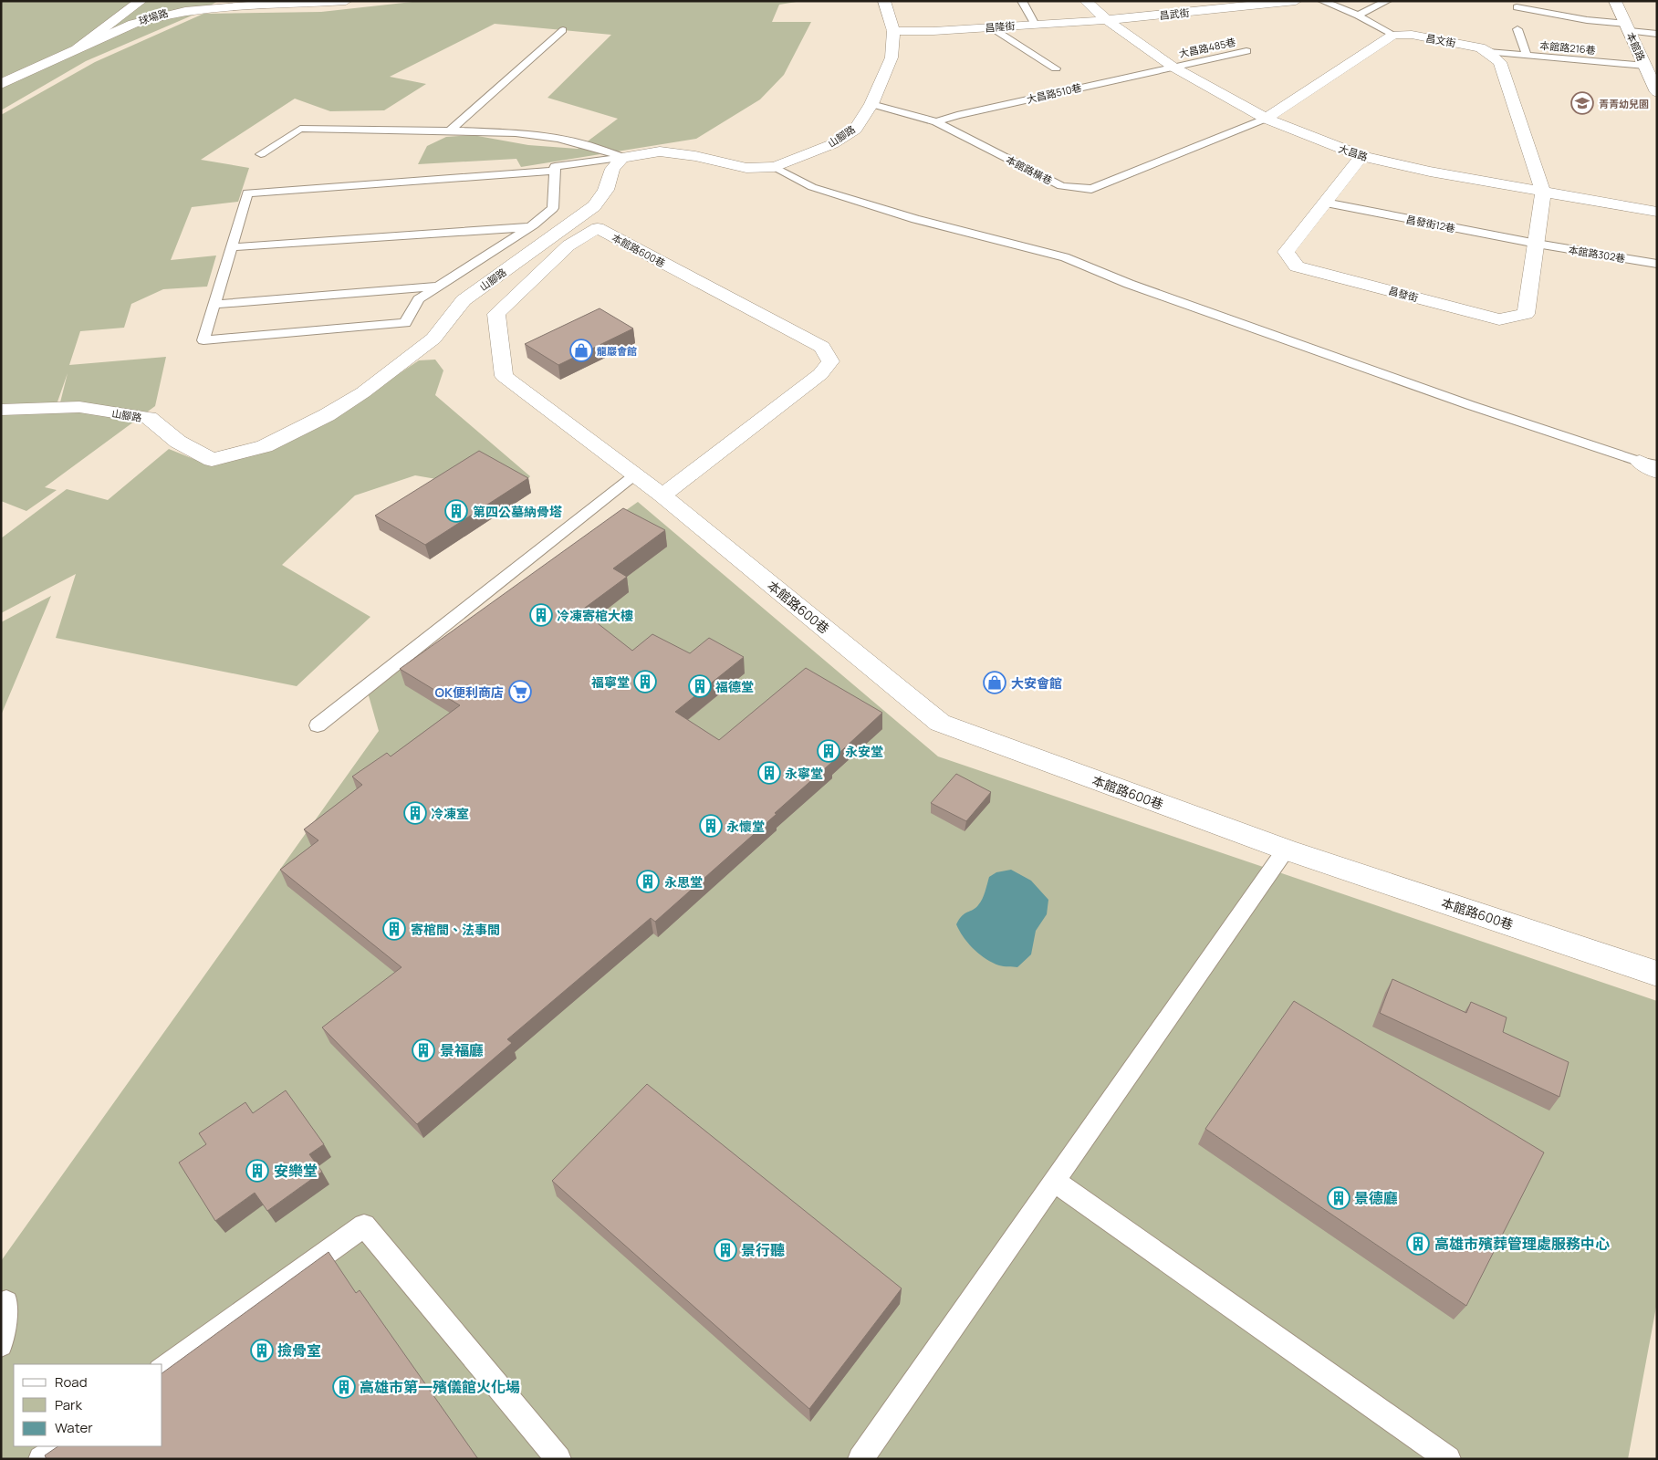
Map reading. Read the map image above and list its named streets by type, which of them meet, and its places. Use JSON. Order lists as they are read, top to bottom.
{
  "streets": {
    "street": [
      "昌武街",
      "球場路",
      "昌隆街",
      "昌文街",
      "本館路",
      "山腳路",
      "大昌路",
      "本館路600巷",
      "昌發街"
    ],
    "lane": [
      "大昌路485巷",
      "本館路216巷",
      "大昌路510巷",
      "本館路橫巷",
      "昌發街12巷",
      "本館路302巷"
    ]
  },
  "crossings": [
    ["昌武街", "昌隆街"],
    ["昌武街", "大昌路"],
    ["昌隆街", "山腳路"],
    ["昌隆街", "大昌路"],
    ["昌文街", "本館路216巷"],
    ["本館路", "本館路216巷"],
    ["大昌路485巷", "大昌路510巷"],
    ["大昌路485巷", "大昌路"],
    ["大昌路510巷", "大昌路"],
    ["大昌路510巷", "本館路橫巷"],
    ["山腳路", "本館路橫巷"],
    ["大昌路", "本館路橫巷"],
    ["大昌路", "昌發街"],
    ["昌發街12巷", "本館路302巷"],
    ["昌發街12巷", "昌發街"],
    ["本館路302巷", "昌發街"]
  ],
  "places": {
    "school or university": ["青青幼兒園"],
    "shop": ["龍巖會館", "大安會館"],
    "building": [
      "第四公墓納骨塔",
      "冷凍寄棺大樓",
      "福寧堂",
      "福德堂",
      "永安堂",
      "永寧堂",
      "冷凍室",
      "永懷堂",
      "永思堂",
      "寄棺間、法事間",
      "景福廳",
      "安樂堂",
      "景德廳",
      "高雄市殯葬管理處服務中心",
      "景行聽",
      "撿骨室",
      "高雄市第一殯儀館火化場"
    ],
    "supermarket": ["OK便利商店"]
  },
  "legend": ["Road", "Park", "Water"]
}
